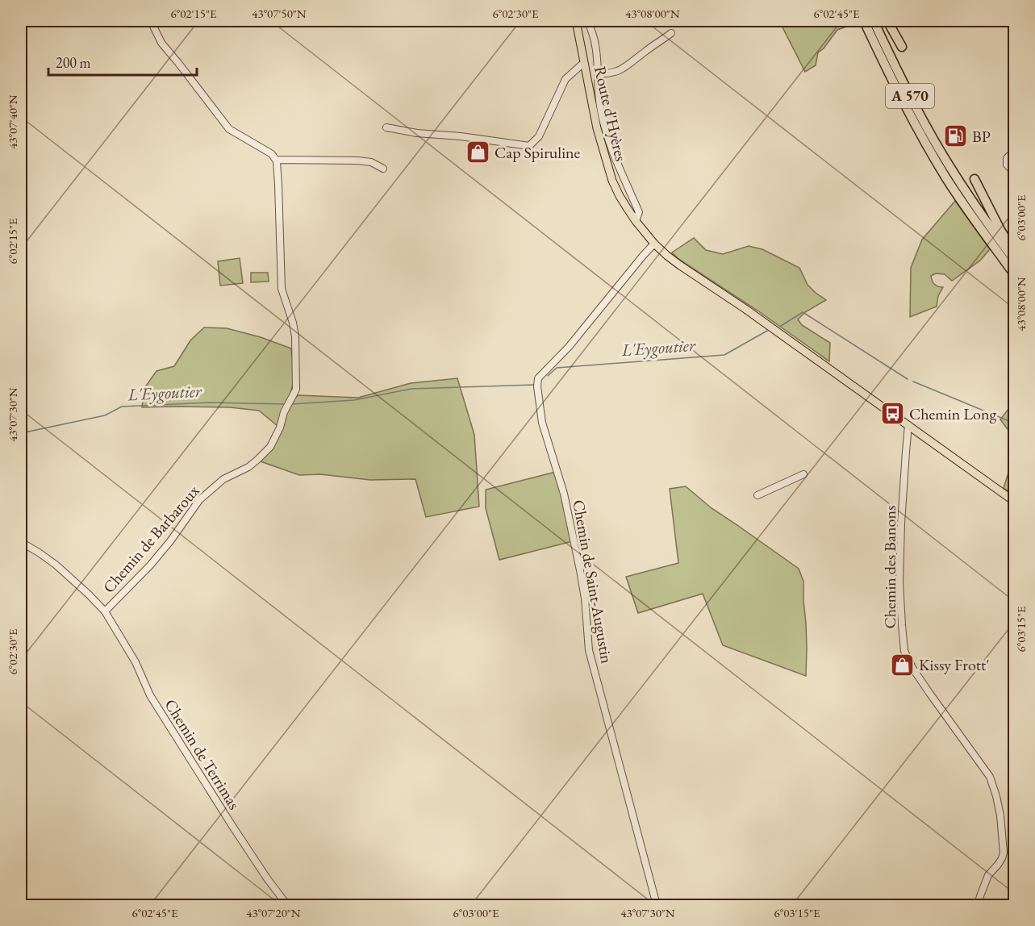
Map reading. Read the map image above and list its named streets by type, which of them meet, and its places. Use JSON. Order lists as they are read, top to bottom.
{
  "streets": {
    "highway": ["A 570"],
    "main road": ["Route d'Hyères"],
    "street": [
      "Chemin de Barbaroux",
      "Chemin des Banons",
      "Chemin de Saint-Augustin",
      "Chemin de Terrimas"
    ]
  },
  "crossings": [
    ["Chemin de Barbaroux", "Chemin de Terrimas"]
  ],
  "water": ["L'Eygoutier"],
  "places": {
    "fuel station": ["BP"],
    "shop": ["Cap Spiruline", "Kissy Frott'"],
    "bus stop": ["Chemin Long"]
  },
  "scale_bar": "200 m",
  "coordinates": [
    "6°02'15\"E",
    "43°07'50\"N",
    "6°02'30\"E",
    "43°08'00\"N",
    "6°02'45\"E",
    "43°07'40\"N",
    "6°03'00\"E",
    "43°07'30\"N",
    "6°03'15\"E",
    "43°07'20\"N"
  ]
}
